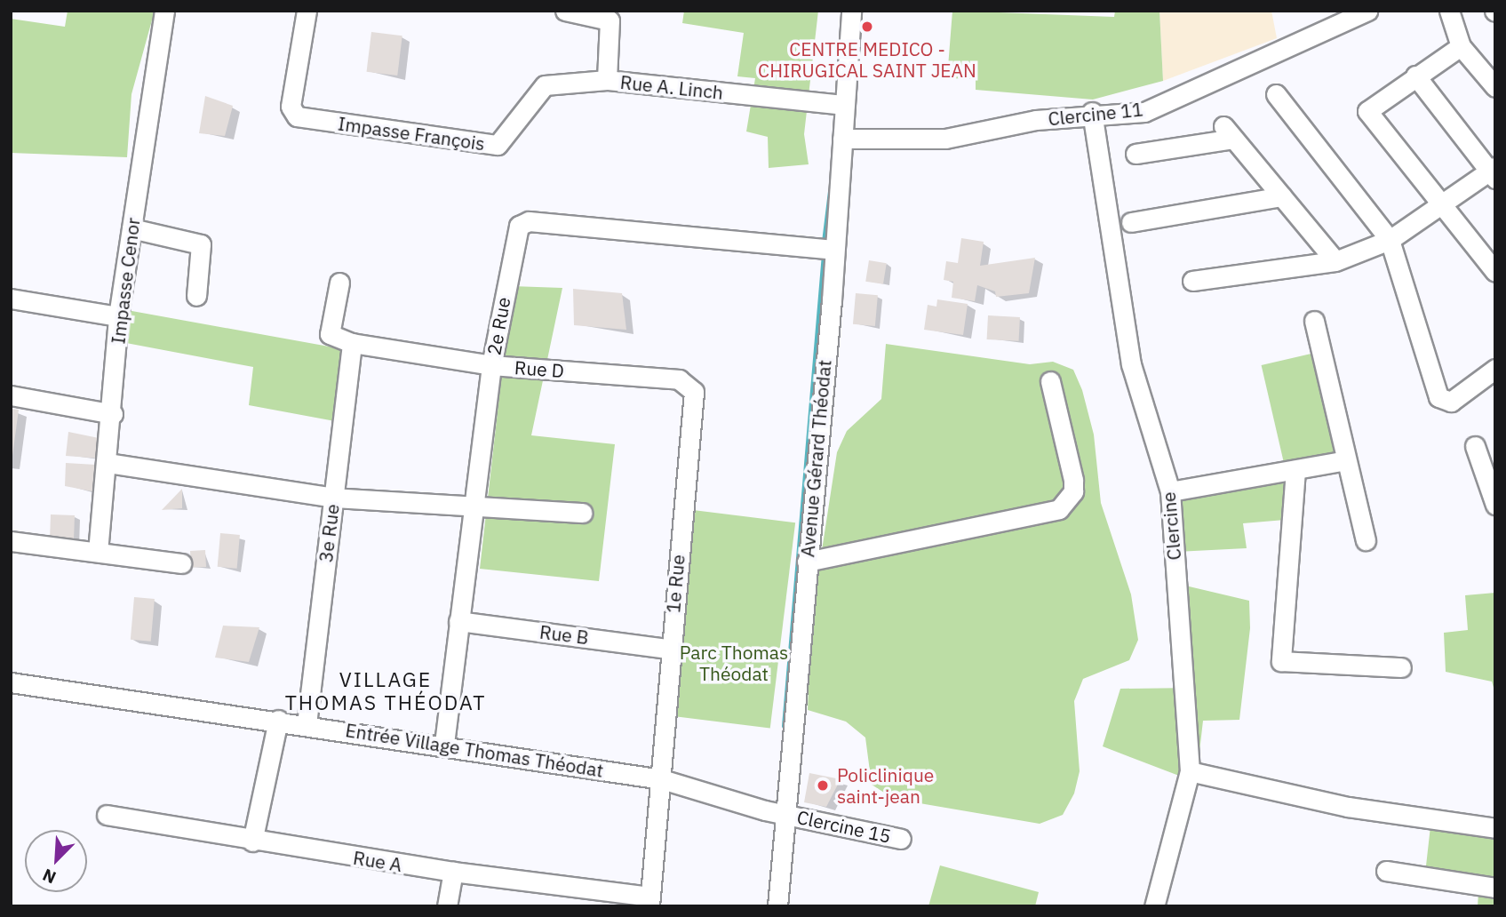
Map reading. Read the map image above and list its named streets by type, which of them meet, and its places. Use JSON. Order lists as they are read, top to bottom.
{
  "streets": {
    "street": [
      "Rue A. Linch",
      "Clercine 11",
      "Impasse François",
      "Impasse Cenor",
      "2e Rue",
      "Rue D",
      "Avenue Gérard Théodat",
      "Clercine",
      "3e Rue",
      "1e Rue",
      "Rue B",
      "Entrée Village Thomas Théodat",
      "Clercine 15",
      "Rue A"
    ]
  },
  "crossings": [
    ["Rue A. Linch", "Impasse François"],
    ["Rue A. Linch", "Avenue Gérard Théodat"],
    ["Clercine 11", "Avenue Gérard Théodat"],
    ["Clercine 11", "Clercine"],
    ["2e Rue", "Rue D"],
    ["2e Rue", "Avenue Gérard Théodat"],
    ["2e Rue", "Rue B"],
    ["2e Rue", "Entrée Village Thomas Théodat"],
    ["Rue D", "3e Rue"],
    ["Rue D", "1e Rue"],
    ["Avenue Gérard Théodat", "Entrée Village Thomas Théodat"],
    ["Avenue Gérard Théodat", "Clercine 15"],
    ["3e Rue", "Entrée Village Thomas Théodat"],
    ["1e Rue", "Rue B"],
    ["1e Rue", "Entrée Village Thomas Théodat"],
    ["1e Rue", "Rue A"],
    ["Entrée Village Thomas Théodat", "Clercine 15"]
  ],
  "districts": ["VILLAGE THOMAS THÉODAT"],
  "parks": ["Parc Thomas Théodat"],
  "places": ["CENTRE MEDICO - CHIRUGICAL SAINT JEAN", "Policlinique saint-jean"],
  "north": "bottom left"
}
